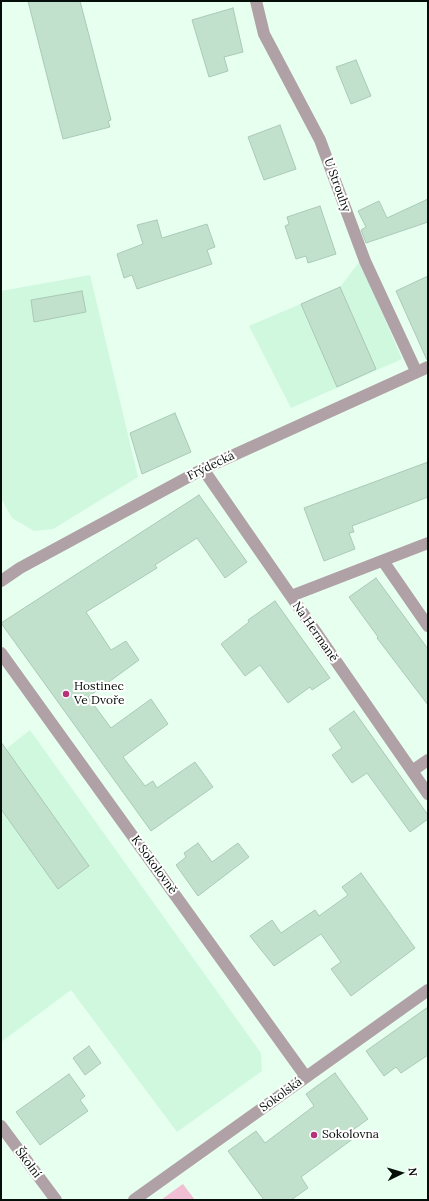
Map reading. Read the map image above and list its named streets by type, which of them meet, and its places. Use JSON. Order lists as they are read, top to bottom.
{
  "streets": {
    "street": [
      "U Strouhy",
      "Frýdecká",
      "Na Hermaně",
      "K Sokolovně",
      "Sokolská",
      "Školní"
    ]
  },
  "crossings": [
    ["U Strouhy", "Frýdecká"],
    ["Frýdecká", "Na Hermaně"],
    ["K Sokolovně", "Sokolská"]
  ],
  "places": ["Hostinec Ve Dvoře", "Sokolovna"],
  "north": "right"
}
